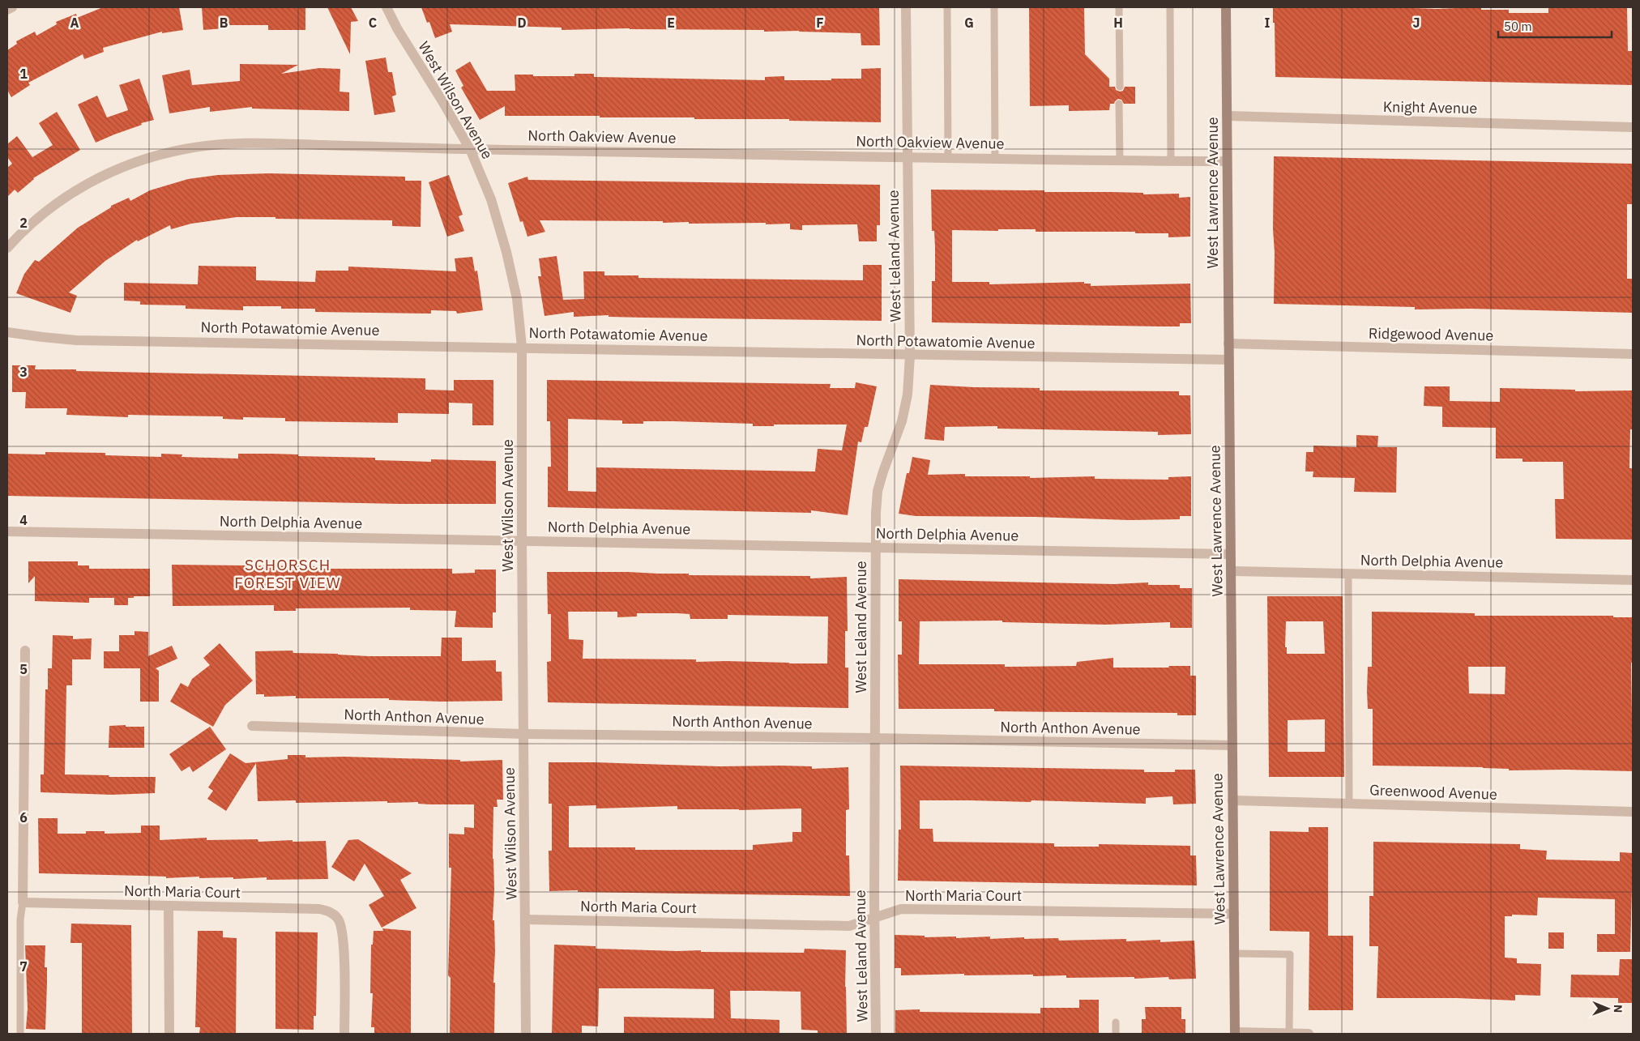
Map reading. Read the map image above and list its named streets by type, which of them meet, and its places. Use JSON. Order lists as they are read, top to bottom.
{
  "streets": {
    "main road": ["West Lawrence Avenue"],
    "street": [
      "West Wilson Avenue",
      "Knight Avenue",
      "North Oakview Avenue",
      "West Leland Avenue",
      "North Potawatomie Avenue",
      "Ridgewood Avenue",
      "North Delphia Avenue",
      "North Anthon Avenue",
      "Greenwood Avenue",
      "North Maria Court"
    ]
  },
  "crossings": [
    ["West Wilson Avenue", "North Oakview Avenue"],
    ["West Wilson Avenue", "North Potawatomie Avenue"],
    ["West Wilson Avenue", "North Delphia Avenue"],
    ["West Wilson Avenue", "North Anthon Avenue"],
    ["West Wilson Avenue", "North Maria Court"],
    ["Knight Avenue", "West Lawrence Avenue"],
    ["North Oakview Avenue", "West Lawrence Avenue"],
    ["North Oakview Avenue", "West Leland Avenue"],
    ["West Lawrence Avenue", "North Potawatomie Avenue"],
    ["West Lawrence Avenue", "Ridgewood Avenue"],
    ["West Lawrence Avenue", "North Delphia Avenue"],
    ["West Lawrence Avenue", "North Anthon Avenue"],
    ["West Lawrence Avenue", "Greenwood Avenue"],
    ["West Lawrence Avenue", "North Maria Court"],
    ["West Leland Avenue", "North Potawatomie Avenue"],
    ["West Leland Avenue", "North Delphia Avenue"],
    ["West Leland Avenue", "North Anthon Avenue"],
    ["West Leland Avenue", "North Maria Court"]
  ],
  "districts": ["SCHORSCH FOREST VIEW"],
  "scale_bar": "50 m",
  "north": "right",
  "grid": {
    "columns": [
      "A",
      "B",
      "C",
      "D",
      "E",
      "F",
      "G",
      "H",
      "I",
      "J"
    ],
    "rows": [
      "1",
      "2",
      "3",
      "4",
      "5",
      "6",
      "7"
    ]
  }
}
